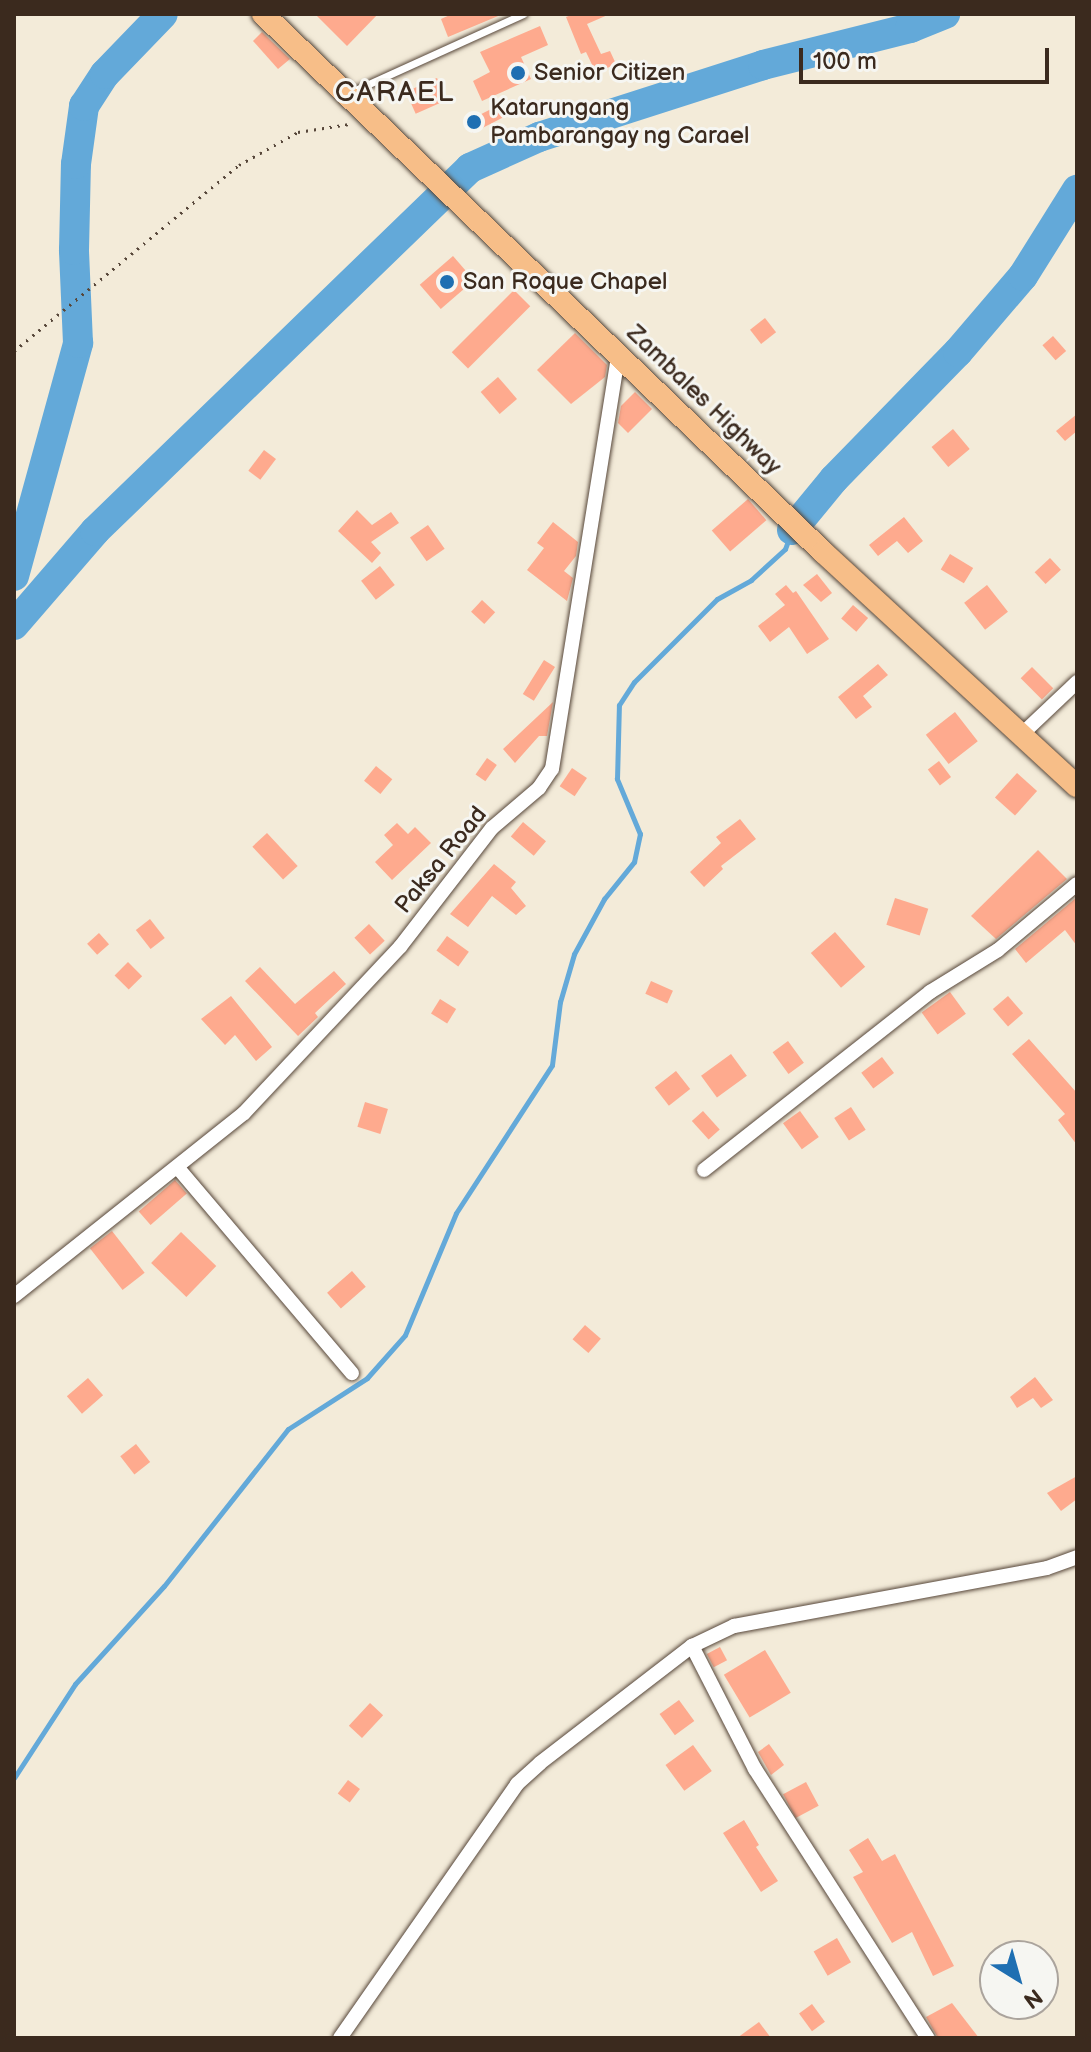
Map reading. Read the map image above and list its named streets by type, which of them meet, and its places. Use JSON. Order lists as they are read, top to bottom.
{
  "streets": {
    "main road": ["Zambales Highway"],
    "street": ["Paksa Road"]
  },
  "crossings": [
    ["Zambales Highway", "Paksa Road"]
  ],
  "districts": ["CARAEL"],
  "places": ["Senior Citizen", "Katarungang Pambarangay ng Carael", "San Roque Chapel"],
  "scale_bar": "100 m",
  "north": "bottom right"
}
